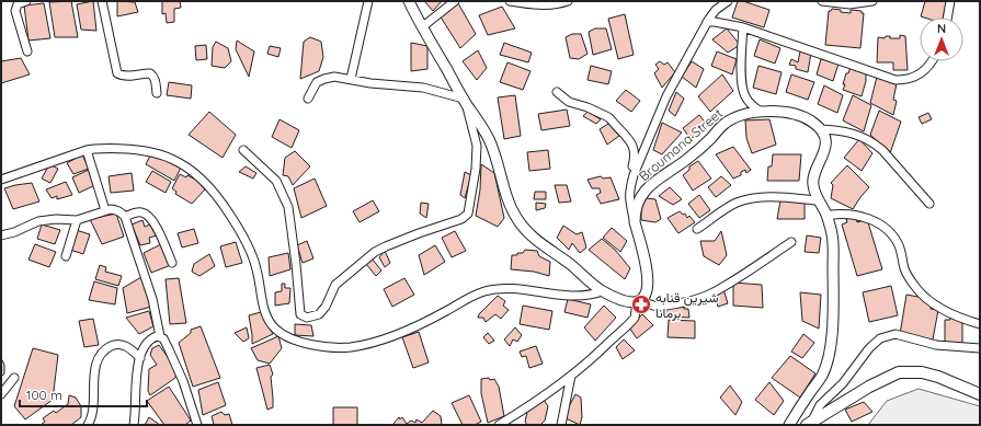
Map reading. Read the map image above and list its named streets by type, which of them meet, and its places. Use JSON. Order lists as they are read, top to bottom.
{
  "streets": {
    "street": ["Broumana Street"]
  },
  "places": {
    "pharmacy": ["شيرين قنابه برمانا"]
  },
  "scale_bar": "100 m",
  "north": "top"
}
